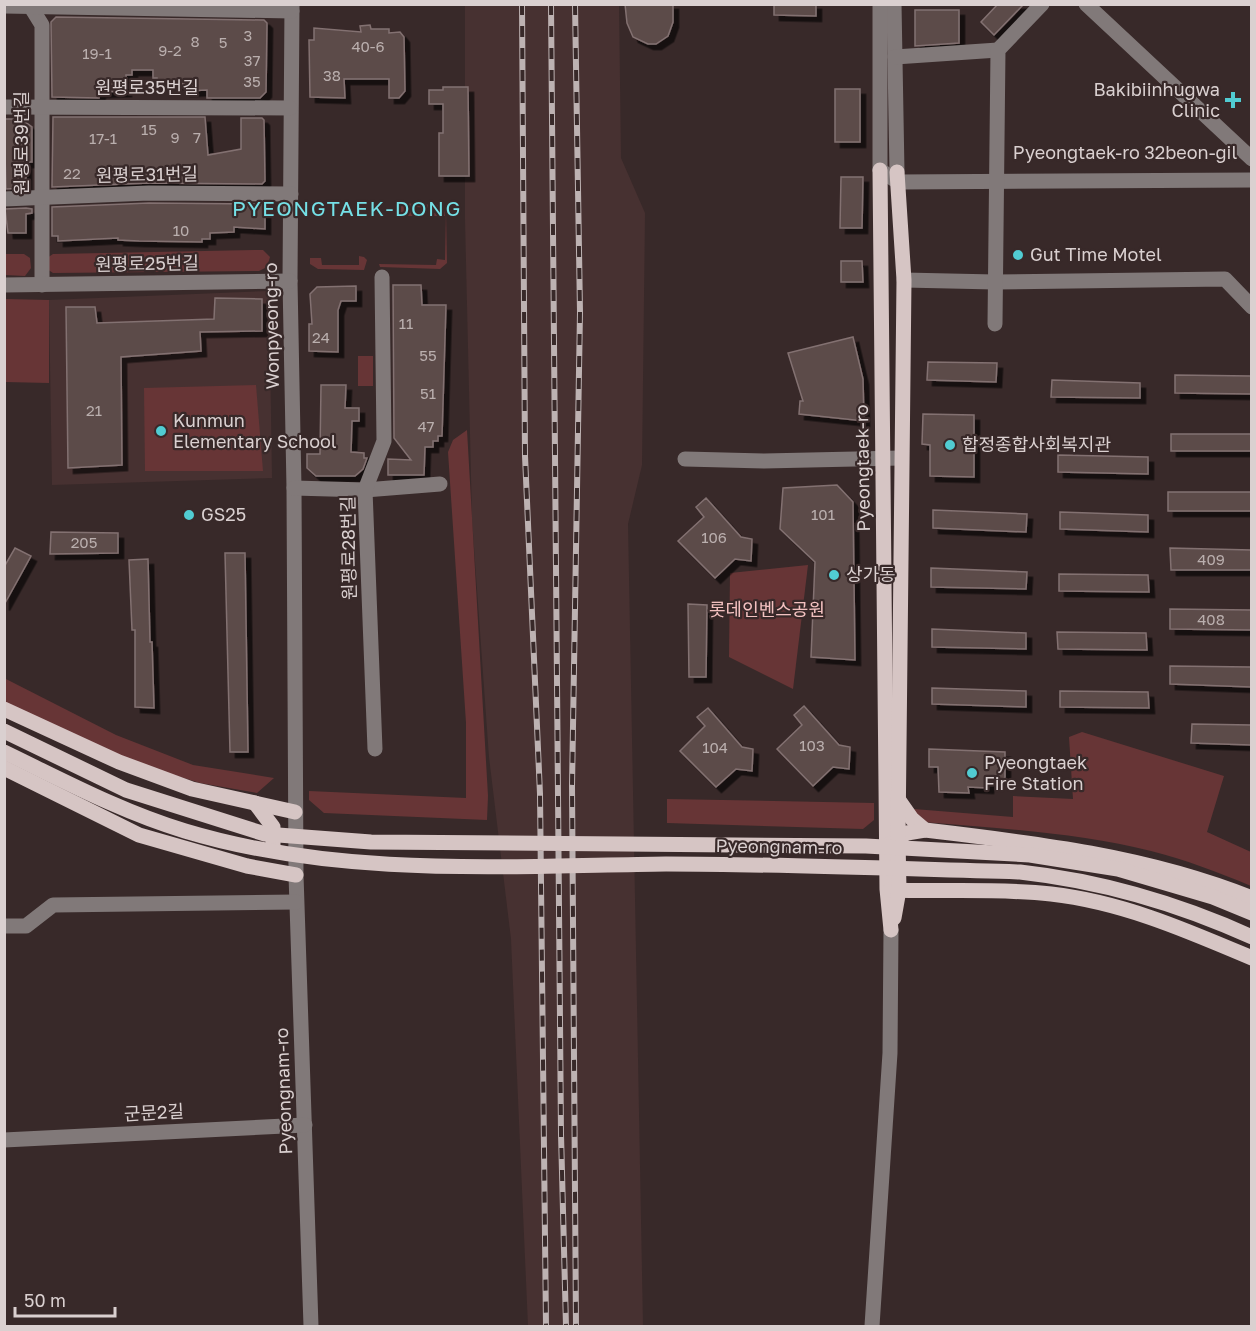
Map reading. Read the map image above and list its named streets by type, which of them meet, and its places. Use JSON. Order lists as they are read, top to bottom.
{
  "streets": {
    "main road": ["Pyeongtaek-ro", "Pyeongnam-ro"],
    "street": [
      "원평로35번길",
      "원평로39번길",
      "Pyeongtaek-ro 32beon-gil",
      "원평로31번길",
      "원평로25번길",
      "Wonpyeong-ro",
      "원평로28번길",
      "군문2길"
    ]
  },
  "crossings": [
    ["원평로35번길", "원평로39번길"],
    ["원평로35번길", "Wonpyeong-ro"],
    ["원평로39번길", "원평로31번길"],
    ["원평로39번길", "원평로25번길"],
    ["원평로31번길", "Wonpyeong-ro"],
    ["원평로25번길", "Wonpyeong-ro"],
    ["Wonpyeong-ro", "Pyeongnam-ro"],
    ["Pyeongnam-ro", "군문2길"]
  ],
  "districts": ["PYEONGTAEK-DONG"],
  "parks": ["롯데인벤스공원"],
  "places": {
    "health": ["Bakibiinhugwa Clinic"],
    "other": [
      "Gut Time Motel",
      "Kunmun Elementary School",
      "합정종합사회복지관",
      "GS25",
      "상가동",
      "Pyeongtaek Fire Station"
    ]
  },
  "house_numbers": [
    "3",
    "8",
    "5",
    "40-6",
    "9-2",
    "19-1",
    "37",
    "38",
    "35",
    "15",
    "9",
    "7",
    "17-1",
    "22",
    "10",
    "11",
    "24",
    "55",
    "51",
    "21",
    "47",
    "101",
    "106",
    "205",
    "409",
    "408",
    "103",
    "104"
  ],
  "scale_bar": "50 m"
}
